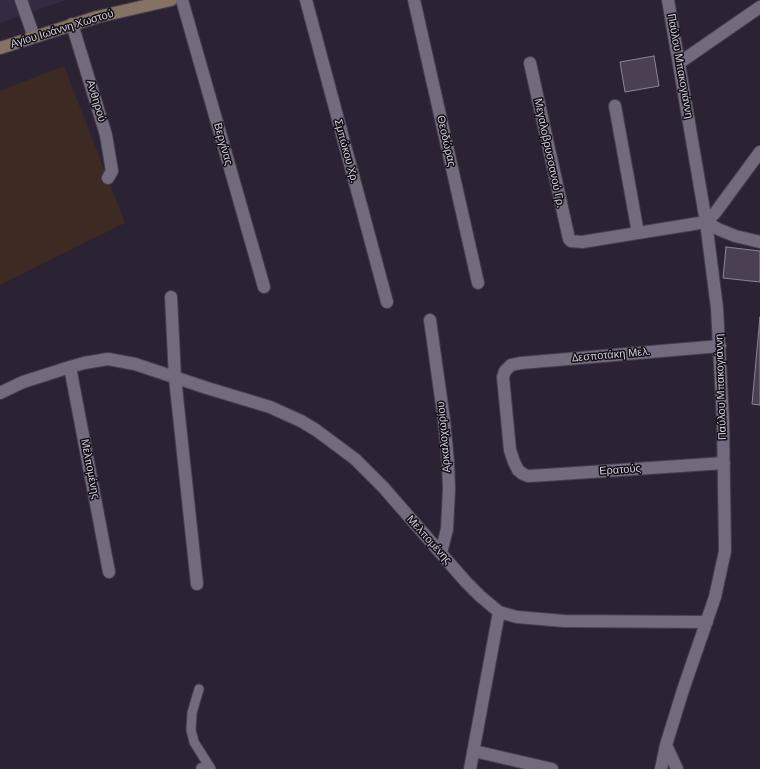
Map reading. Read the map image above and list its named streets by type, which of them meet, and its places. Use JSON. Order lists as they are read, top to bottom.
{
  "streets": {
    "street": [
      "Αγίου Ιωάννη Χωστού",
      "Παύλου Μπακογιάννη",
      "Ανθηρού",
      "Θεοδώρας",
      "Βεργίνας",
      "Σμπώκου Χρ.",
      "Μεγαλοβρυσσανού Γρ.",
      "Δεσποτάκη Μελ.",
      "Αρκαλοχωρίου",
      "Μελπομένης",
      "Ερατούς"
    ]
  },
  "crossings": [
    ["Αγίου Ιωάννη Χωστού", "Ανθηρού"],
    ["Παύλου Μπακογιάννη", "Δεσποτάκη Μελ."],
    ["Παύλου Μπακογιάννη", "Μελπομένης"],
    ["Παύλου Μπακογιάννη", "Ερατούς"],
    ["Δεσποτάκη Μελ.", "Ερατούς"],
    ["Αρκαλοχωρίου", "Μελπομένης"]
  ]
}
